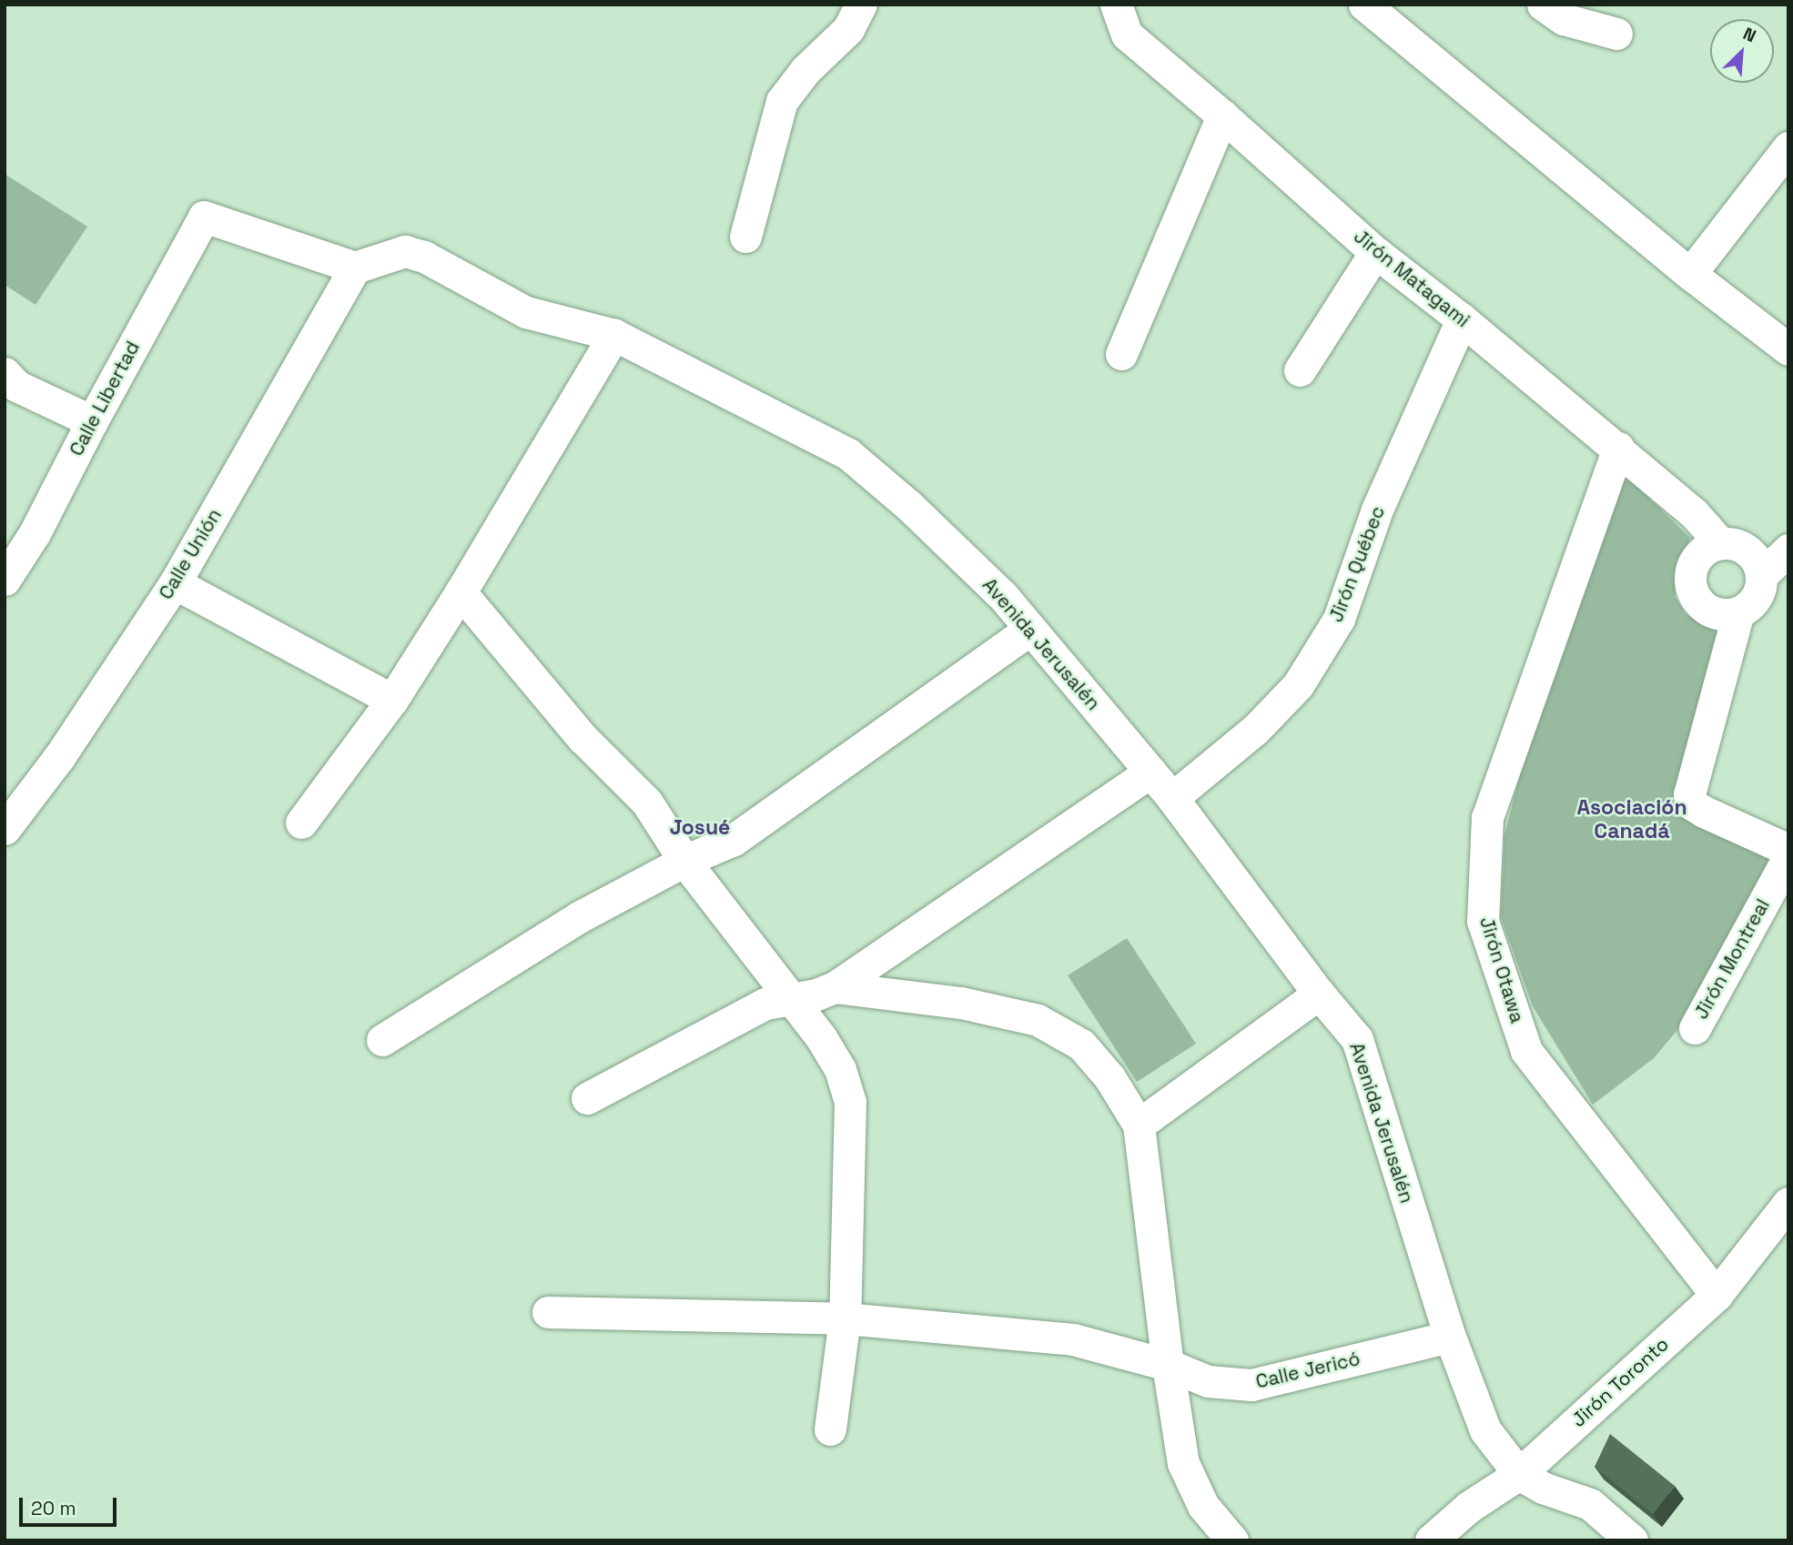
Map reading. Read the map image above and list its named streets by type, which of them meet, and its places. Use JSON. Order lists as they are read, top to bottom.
{
  "streets": {
    "street": [
      "Jirón Matagami",
      "Calle Libertad",
      "Calle Unión",
      "Jirón Québec",
      "Avenida Jerusalén",
      "Jirón Montreal",
      "Jirón Otawa",
      "Calle Jericó",
      "Jirón Toronto"
    ]
  },
  "crossings": [
    ["Jirón Matagami", "Jirón Québec"],
    ["Jirón Matagami", "Jirón Otawa"],
    ["Calle Libertad", "Calle Unión"],
    ["Calle Libertad", "Avenida Jerusalén"],
    ["Calle Unión", "Avenida Jerusalén"],
    ["Jirón Québec", "Avenida Jerusalén"],
    ["Avenida Jerusalén", "Calle Jericó"],
    ["Avenida Jerusalén", "Jirón Toronto"],
    ["Jirón Otawa", "Jirón Toronto"]
  ],
  "districts": ["Asociación Canadá", "Josué"],
  "scale_bar": "20 m",
  "north": "top right"
}
